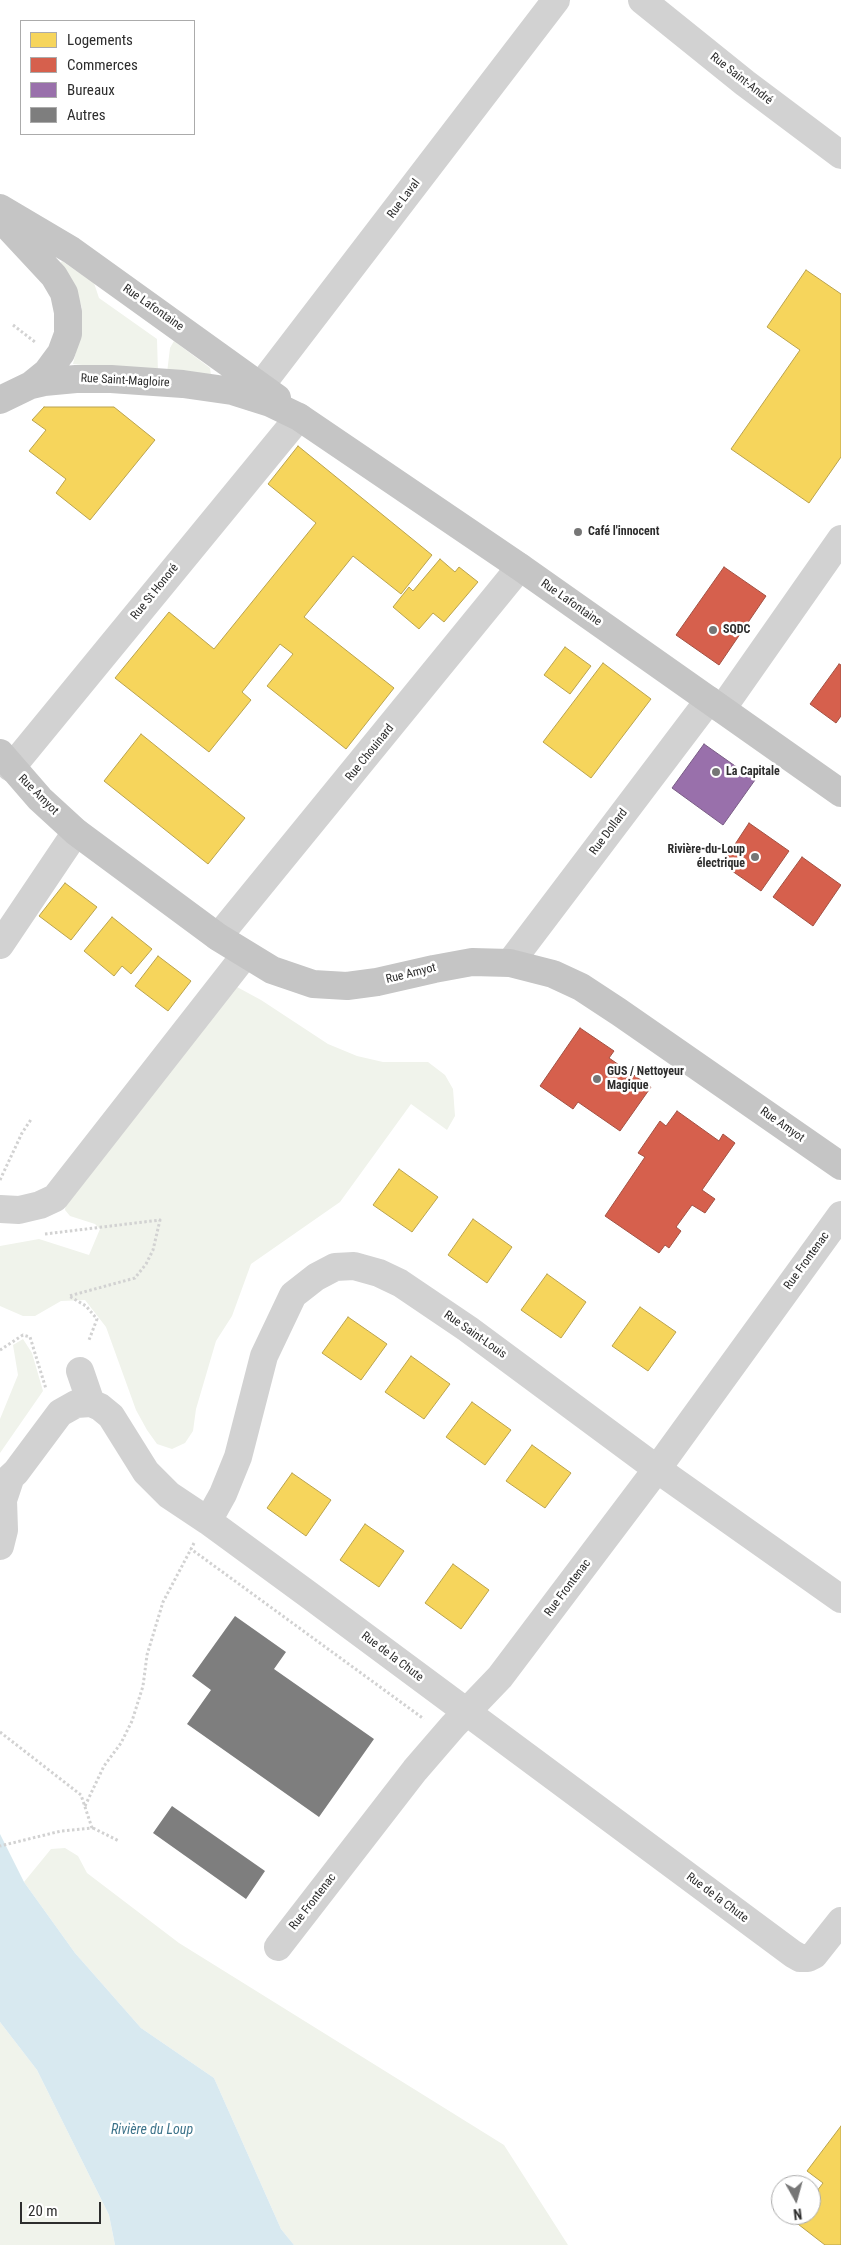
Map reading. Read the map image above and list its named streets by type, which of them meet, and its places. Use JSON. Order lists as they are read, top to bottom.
{
  "streets": {
    "main road": ["Rue Lafontaine", "Rue Saint-Magloire", "Rue Amyot"],
    "street": [
      "Rue Saint-André",
      "Rue Laval",
      "Rue St Honoré",
      "Rue Chouinard",
      "Rue Dollard",
      "Rue Frontenac",
      "Rue Saint-Louis",
      "Rue de la Chute"
    ]
  },
  "crossings": [
    ["Rue Laval", "Rue Lafontaine"],
    ["Rue Laval", "Rue Saint-Magloire"],
    ["Rue Lafontaine", "Rue Saint-Magloire"],
    ["Rue Lafontaine", "Rue St Honoré"],
    ["Rue Lafontaine", "Rue Chouinard"],
    ["Rue Lafontaine", "Rue Dollard"],
    ["Rue St Honoré", "Rue Amyot"],
    ["Rue Chouinard", "Rue Amyot"],
    ["Rue Amyot", "Rue Dollard"],
    ["Rue Frontenac", "Rue Saint-Louis"],
    ["Rue Frontenac", "Rue de la Chute"],
    ["Rue Saint-Louis", "Rue de la Chute"]
  ],
  "water": ["Rivière du Loup"],
  "places": [
    "Café l'innocent",
    "SQDC",
    "La Capitale",
    "Rivière-du-Loup électrique",
    "GUS / Nettoyeur Magique"
  ],
  "legend": [
    "Logements",
    "Commerces",
    "Bureaux",
    "Autres"
  ],
  "scale_bar": "20 m",
  "north": "bottom"
}
